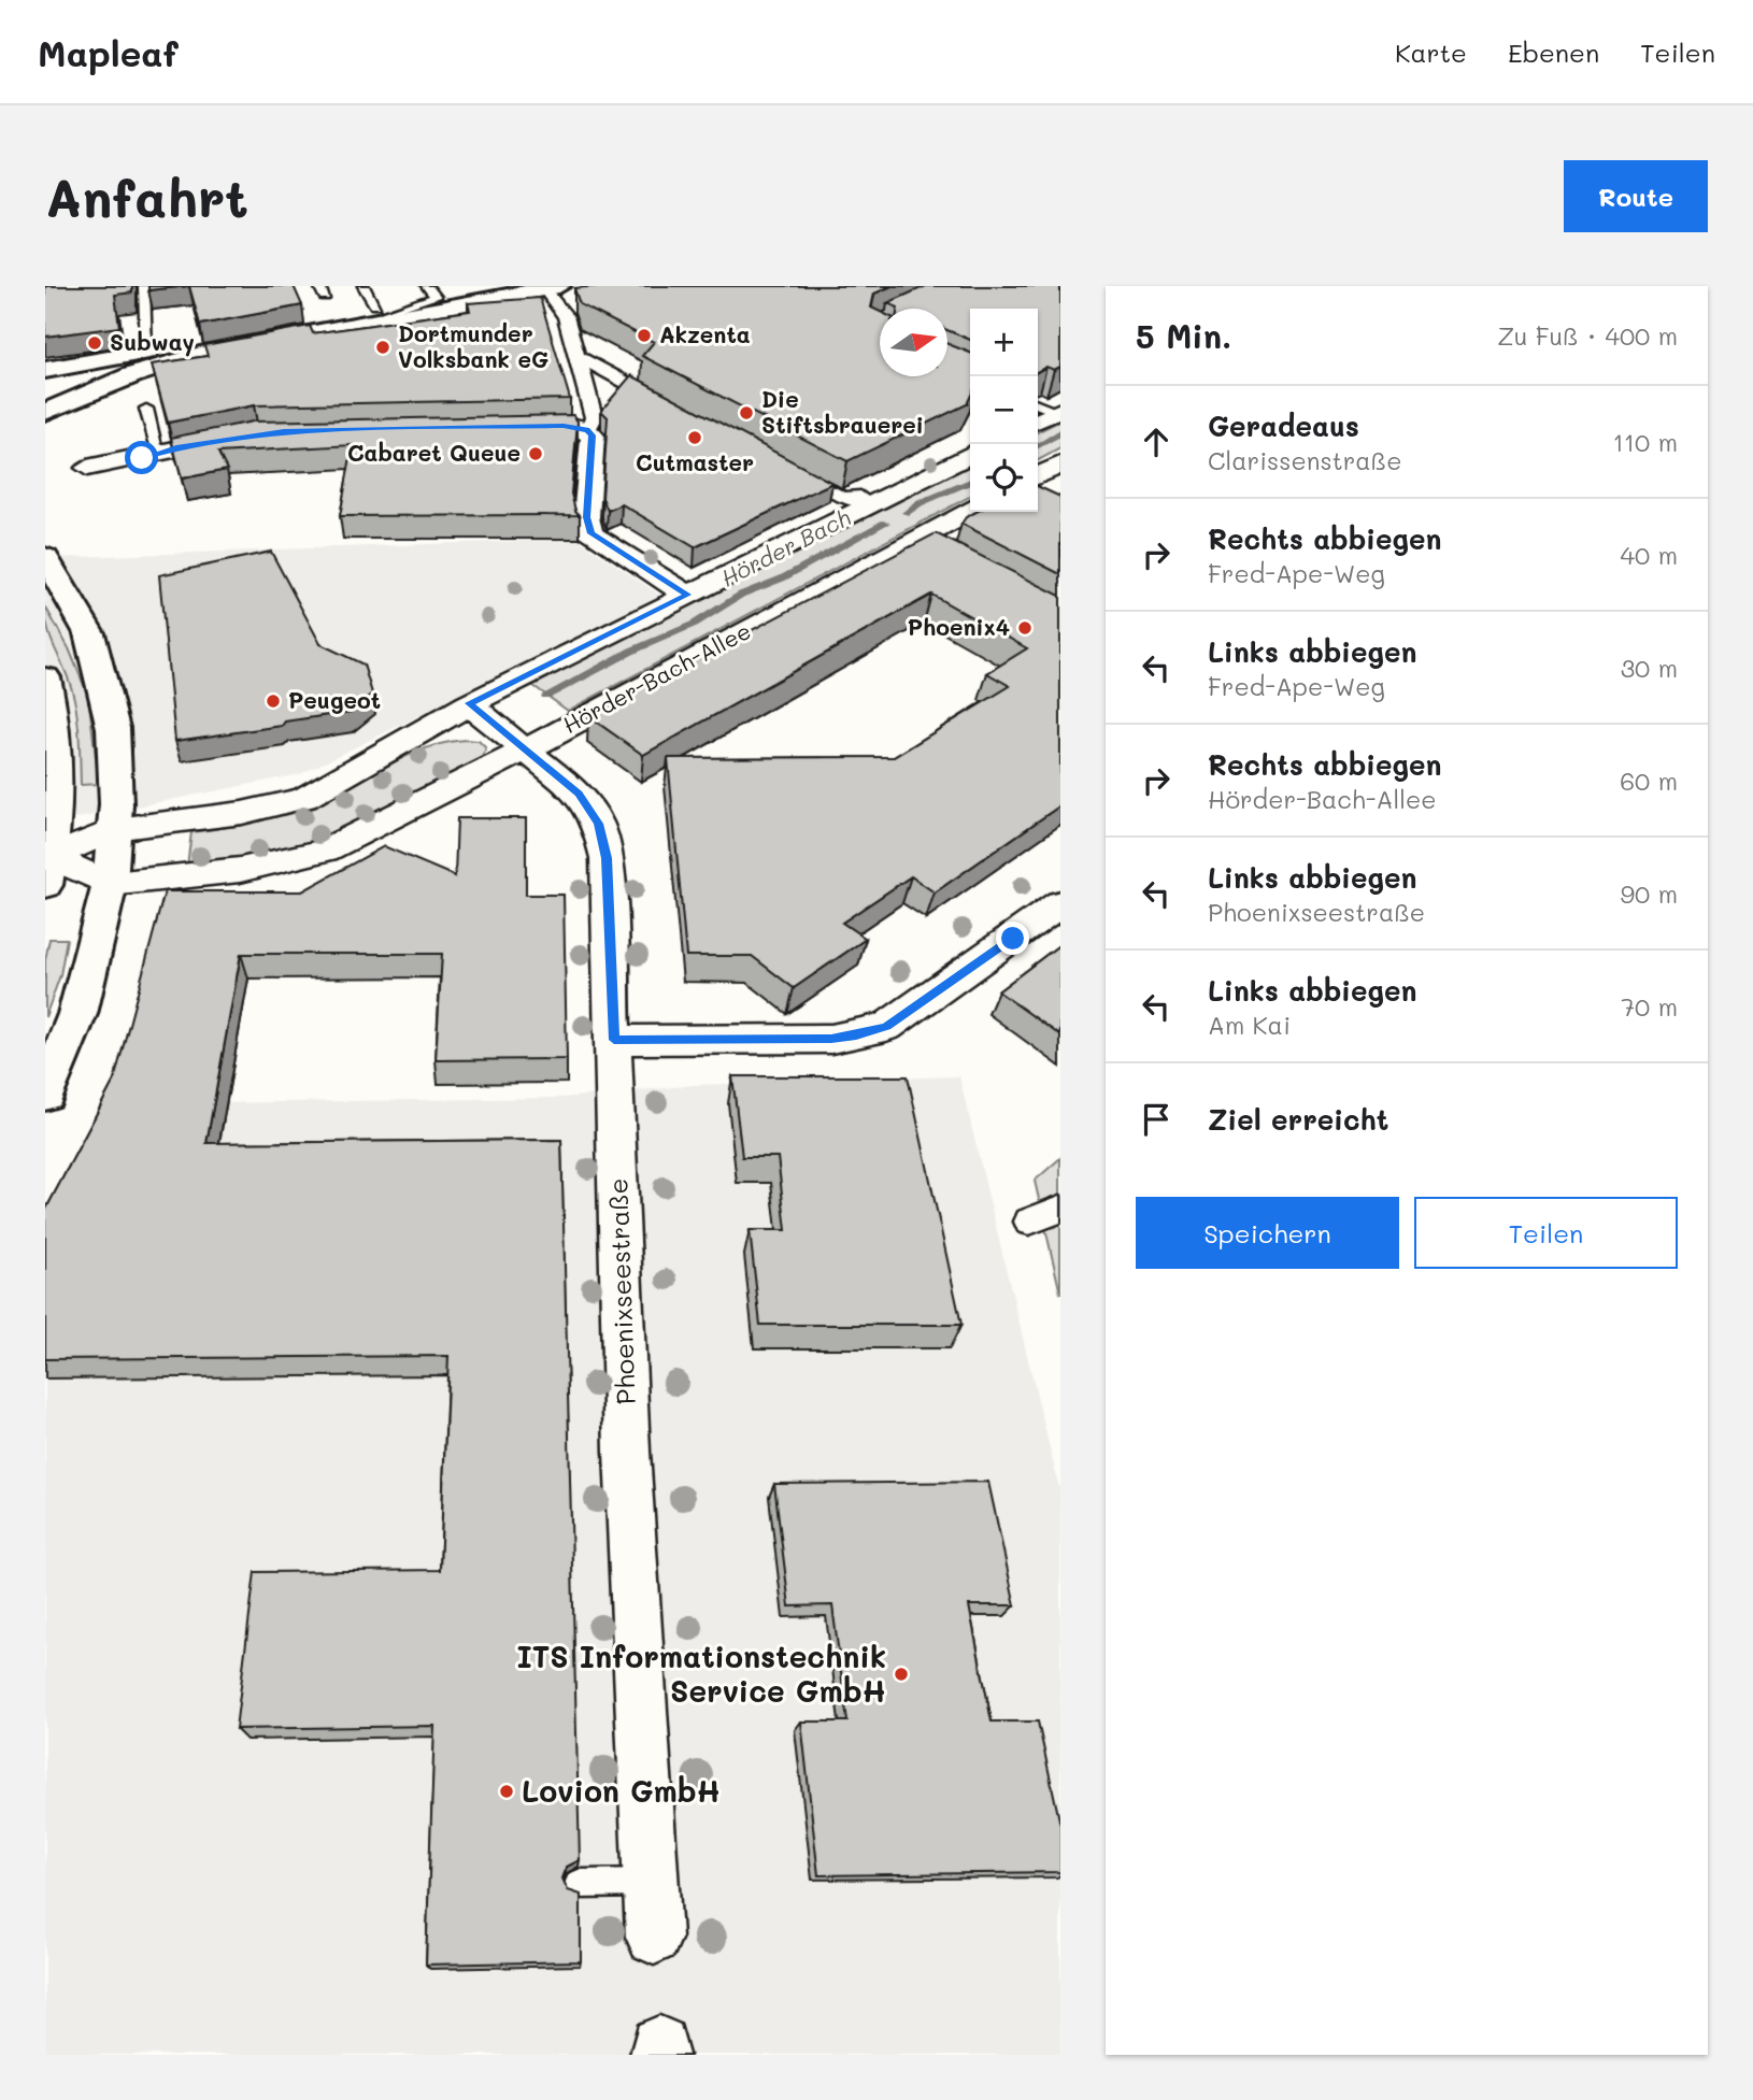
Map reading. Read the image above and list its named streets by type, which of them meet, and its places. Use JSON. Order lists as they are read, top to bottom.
{
  "streets": {
    "street": ["Hörder-Bach-Allee", "Phoenixseestraße"]
  },
  "crossings": [
    ["Hörder-Bach-Allee", "Phoenixseestraße"]
  ],
  "water": ["Hörder Bach"],
  "places": [
    "Akzenta",
    "Subway",
    "Dortmunder Volksbank eG",
    "Die Stiftsbrauerei",
    "Cutmaster",
    "Cabaret Queue",
    "Phoenix4",
    "Peugeot",
    "ITS Informationstechnik Service GmbH",
    "Lovion GmbH"
  ],
  "north": "right",
  "page": {
    "header": "Mapleaf",
    "nav": ["Karte", "Ebenen", "Teilen"],
    "buttons": [
      "Route",
      ["Speichern", "Teilen"]
    ],
    "title": "Anfahrt",
    "heading": ["5 Min.", "Zu Fuß · 400 m"],
    "map_buttons": ["+", "−"],
    "list": [
      ["Geradeaus", "Clarissenstraße", "110 m"],
      ["Rechts abbiegen", "Fred-Ape-Weg", "40 m"],
      ["Links abbiegen", "Fred-Ape-Weg", "30 m"],
      ["Rechts abbiegen", "Hörder-Bach-Allee", "60 m"],
      ["Links abbiegen", "Phoenixseestraße", "90 m"],
      ["Links abbiegen", "Am Kai", "70 m"],
      "Ziel erreicht"
    ]
  }
}
